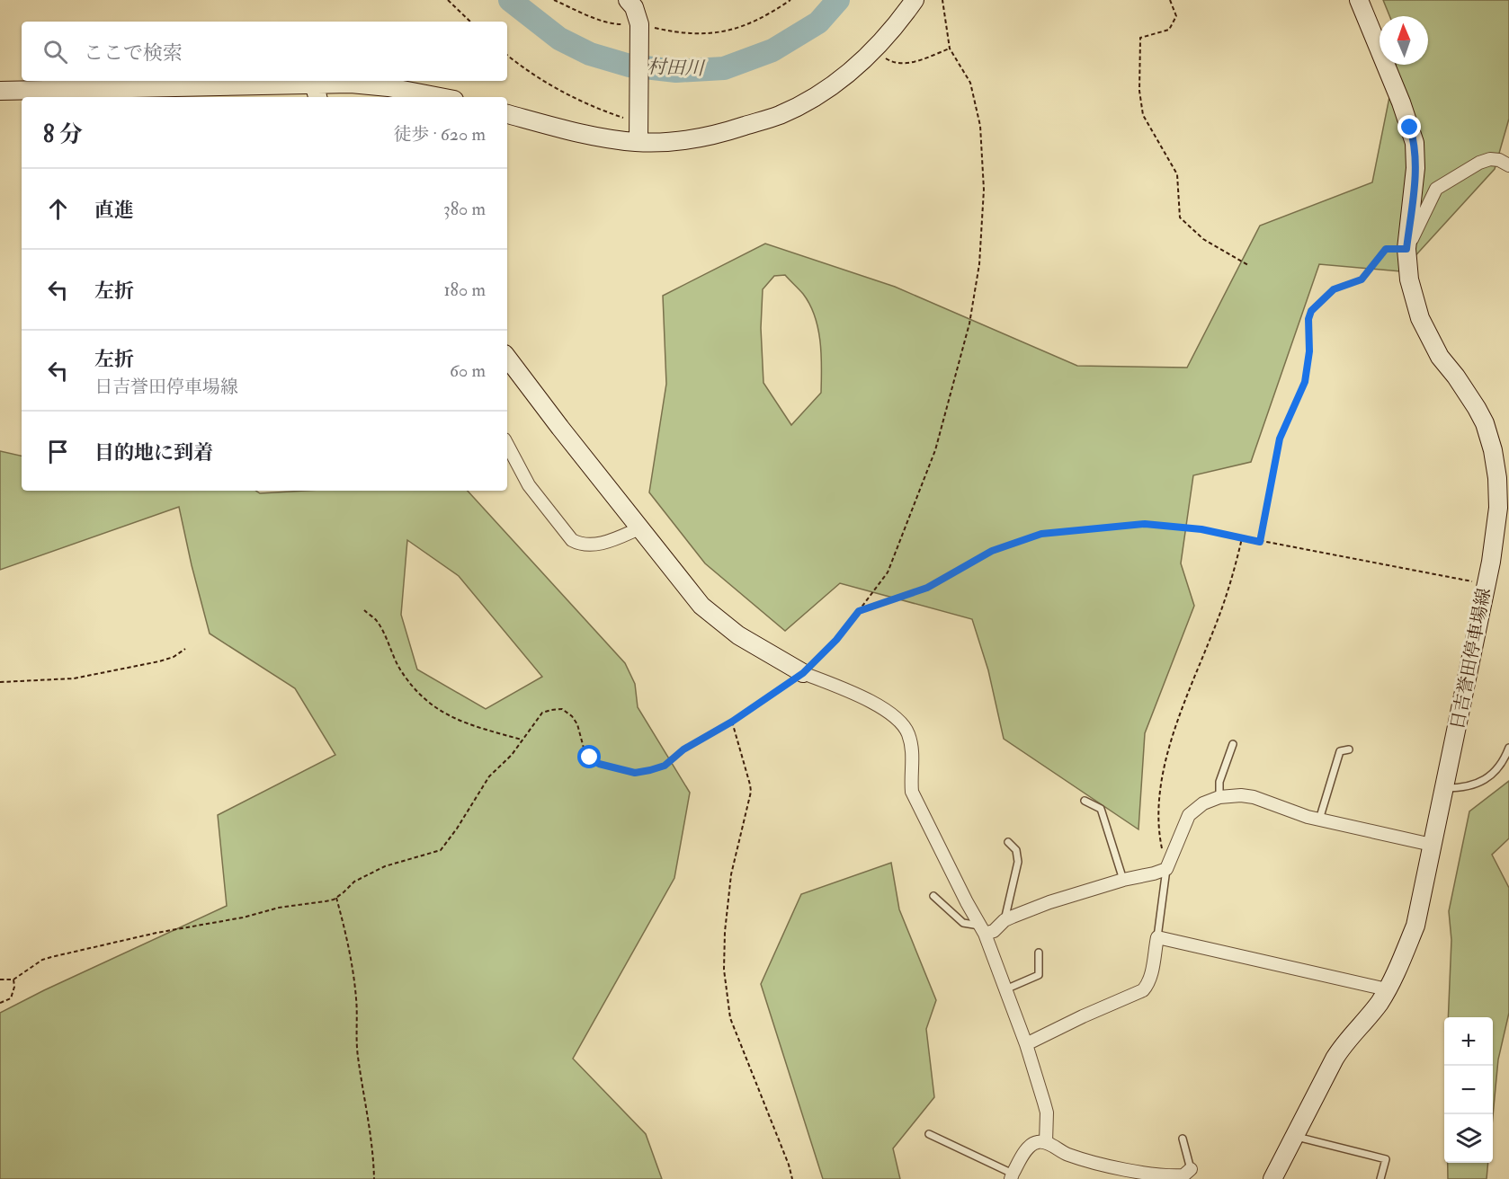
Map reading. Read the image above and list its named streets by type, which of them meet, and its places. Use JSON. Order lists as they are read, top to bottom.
{
  "streets": {
    "main road": ["日吉誉田停車場線"]
  },
  "water": ["村田川"],
  "north": "top",
  "page": {
    "search": "ここで検索",
    "heading": ["8 分", "徒歩 · 620 m"],
    "list": [
      ["直進", "380 m"],
      ["左折", "180 m"],
      ["左折", "日吉誉田停車場線", "60 m"],
      "目的地に到着"
    ],
    "map_buttons": ["+", "−"]
  }
}
